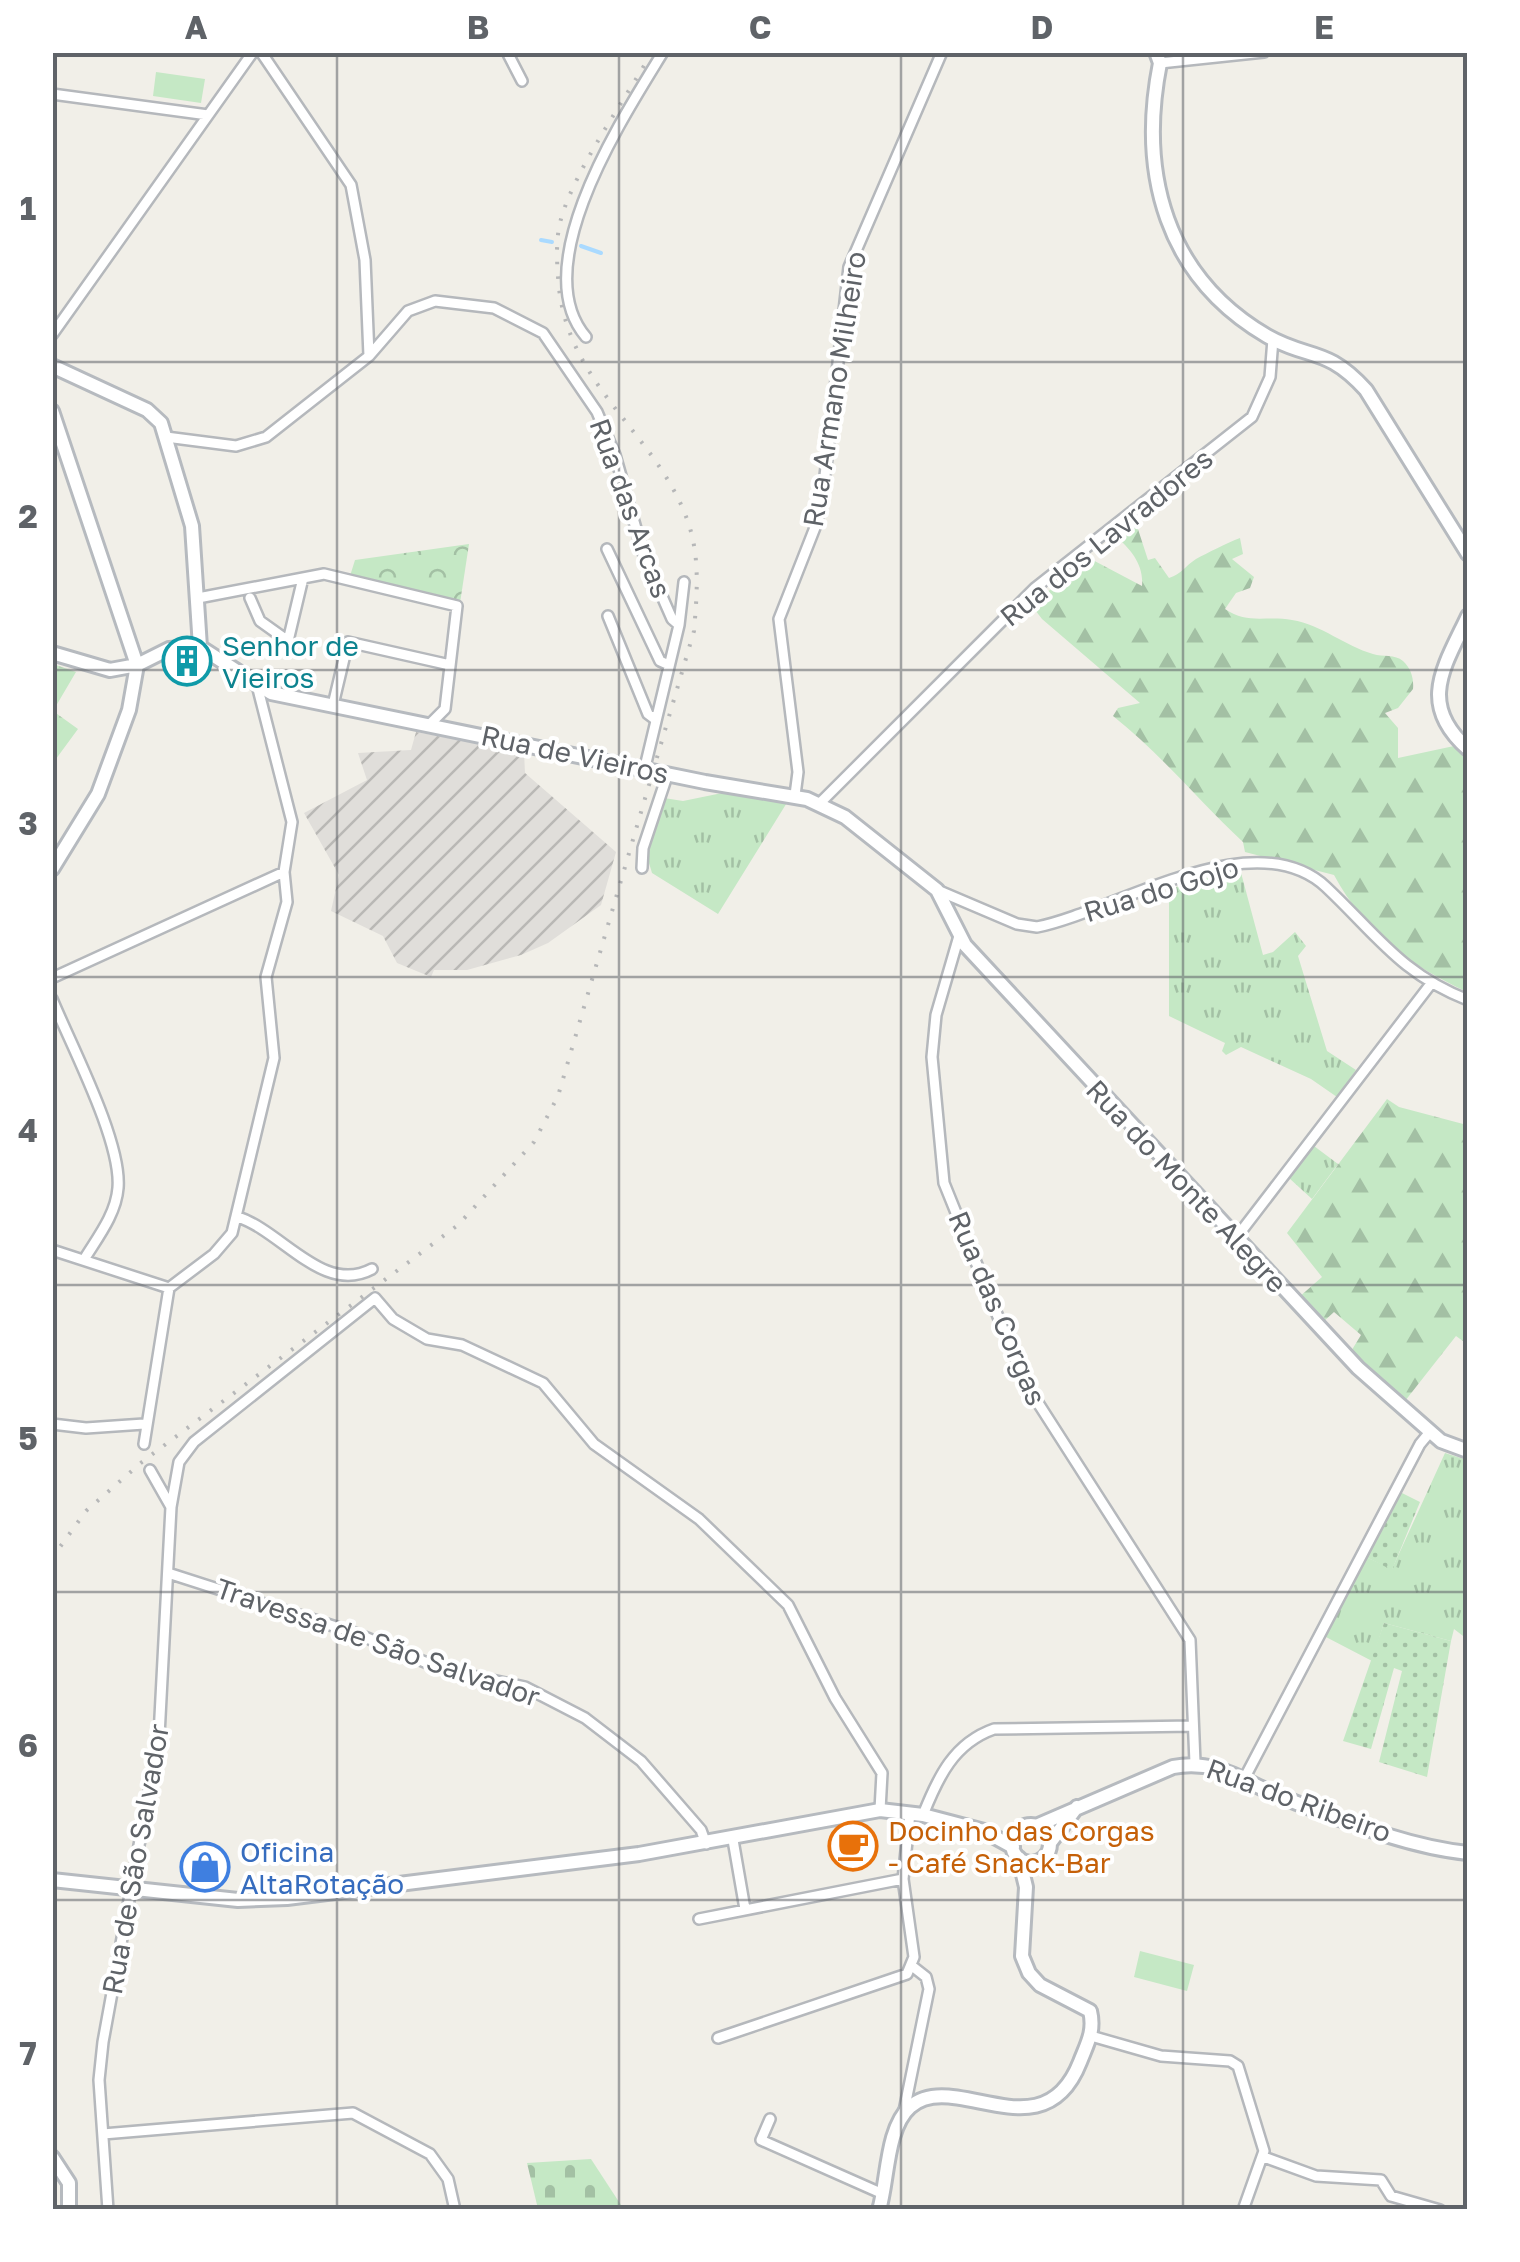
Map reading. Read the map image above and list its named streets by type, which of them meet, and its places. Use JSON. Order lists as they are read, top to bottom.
{
  "streets": {
    "street": [
      "Rua Armano Milheiro",
      "Rua das Arcas",
      "Rua dos Lavradores",
      "Rua de Vieiros",
      "Rua do Gojo",
      "Rua do Monte Alegre",
      "Rua das Corgas",
      "Travessa de São Salvador",
      "Rua do Ribeiro",
      "Rua de São Salvador"
    ]
  },
  "crossings": [
    ["Rua Armano Milheiro", "Rua de Vieiros"],
    ["Rua das Arcas", "Rua de Vieiros"],
    ["Rua dos Lavradores", "Rua de Vieiros"],
    ["Rua de Vieiros", "Rua do Gojo"],
    ["Rua de Vieiros", "Rua do Monte Alegre"],
    ["Rua do Gojo", "Rua do Monte Alegre"],
    ["Rua do Monte Alegre", "Rua das Corgas"],
    ["Rua das Corgas", "Rua do Ribeiro"],
    ["Travessa de São Salvador", "Rua de São Salvador"]
  ],
  "places": {
    "building": ["Senhor de Vieiros"],
    "cafe": ["Docinho das Corgas - Café Snack-Bar"],
    "shop": ["Oficina AltaRotação"]
  },
  "grid": {
    "columns": [
      "A",
      "B",
      "C",
      "D",
      "E"
    ],
    "rows": [
      "1",
      "2",
      "3",
      "4",
      "5",
      "6",
      "7"
    ]
  }
}
